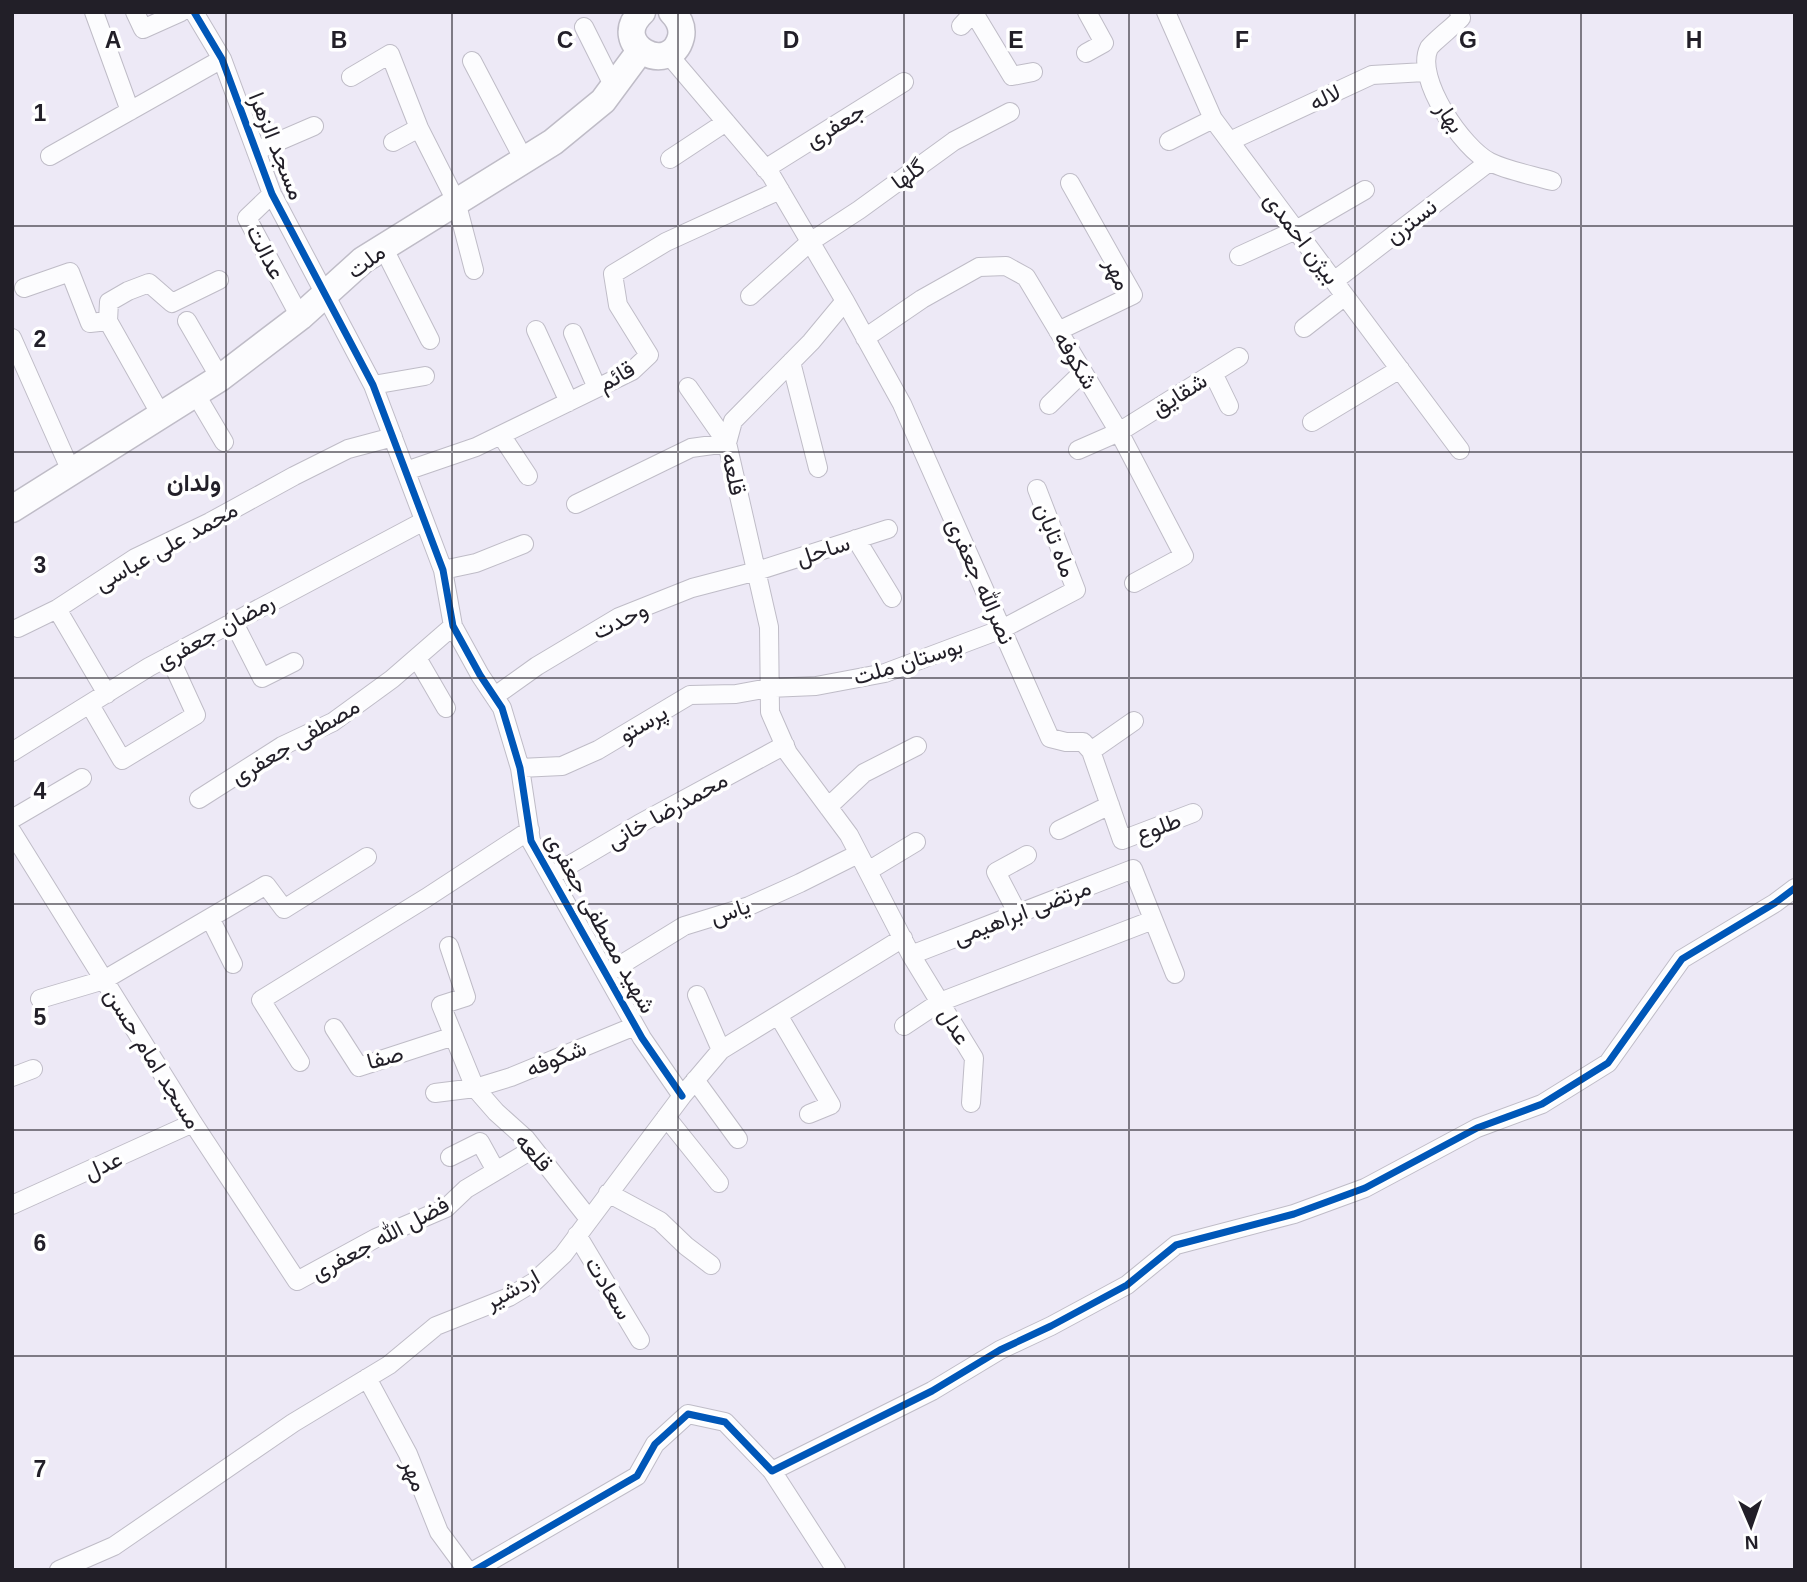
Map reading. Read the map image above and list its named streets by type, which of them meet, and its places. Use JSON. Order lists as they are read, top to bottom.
{
  "streets": {
    "street": [
      "لاله",
      "بهار",
      "جعفری",
      "مسجد الزهرا",
      "گلها",
      "نسترن",
      "بیژن احمدی",
      "عدالت",
      "ملت",
      "مهر",
      "شکوفه",
      "قائم",
      "شقایق",
      "قلعه",
      "ماه تابان",
      "محمد علی عباسی",
      "ساحل",
      "نصرالله جعفری",
      "وحدت",
      "رمضان جعفری",
      "بوستان ملت",
      "پرستو",
      "مصطفی جعفری",
      "محمدرضا خانی",
      "طلوع",
      "یاس",
      "مرتضی ابراهیمی",
      "شهید مصطفی جعفری",
      "عدل",
      "صفا",
      "مسجد امام حسن",
      "فضل الله جعفری",
      "سعادت",
      "اردشیر"
    ]
  },
  "crossings": [
    ["لاله", "بهار"],
    ["لاله", "بیژن احمدی"],
    ["بهار", "نسترن"],
    ["مسجد الزهرا", "عدالت"],
    ["مسجد الزهرا", "ملت"],
    ["مسجد الزهرا", "شهید مصطفی جعفری"],
    ["نسترن", "بیژن احمدی"],
    ["عدالت", "ملت"],
    ["ملت", "شهید مصطفی جعفری"],
    ["مهر", "شکوفه"],
    ["مهر", "اردشیر"],
    ["شکوفه", "شقایق"],
    ["شکوفه", "قلعه"],
    ["شکوفه", "نصرالله جعفری"],
    ["شکوفه", "شهید مصطفی جعفری"],
    ["قائم", "شهید مصطفی جعفری"],
    ["قلعه", "ساحل"],
    ["قلعه", "نصرالله جعفری"],
    ["قلعه", "وحدت"],
    ["قلعه", "بوستان ملت"],
    ["قلعه", "پرستو"],
    ["قلعه", "محمدرضا خانی"],
    ["قلعه", "یاس"],
    ["قلعه", "مرتضی ابراهیمی"],
    ["قلعه", "عدل"],
    ["قلعه", "فضل الله جعفری"],
    ["قلعه", "اردشیر"],
    ["ماه تابان", "نصرالله جعفری"],
    ["ماه تابان", "بوستان ملت"],
    ["محمد علی عباسی", "شهید مصطفی جعفری"],
    ["ساحل", "وحدت"],
    ["نصرالله جعفری", "بوستان ملت"],
    ["وحدت", "شهید مصطفی جعفری"],
    ["رمضان جعفری", "شهید مصطفی جعفری"],
    ["بوستان ملت", "پرستو"],
    ["پرستو", "شهید مصطفی جعفری"],
    ["مصطفی جعفری", "شهید مصطفی جعفری"],
    ["محمدرضا خانی", "شهید مصطفی جعفری"],
    ["یاس", "شهید مصطفی جعفری"],
    ["مرتضی ابراهیمی", "عدل"],
    ["شهید مصطفی جعفری", "اردشیر"],
    ["عدل", "مسجد امام حسن"],
    ["مسجد امام حسن", "فضل الله جعفری"],
    ["سعادت", "اردشیر"]
  ],
  "districts": ["ولدان"],
  "north": "bottom",
  "grid": {
    "columns": [
      "A",
      "B",
      "C",
      "D",
      "E",
      "F",
      "G",
      "H"
    ],
    "rows": [
      "1",
      "2",
      "3",
      "4",
      "5",
      "6",
      "7"
    ]
  }
}
